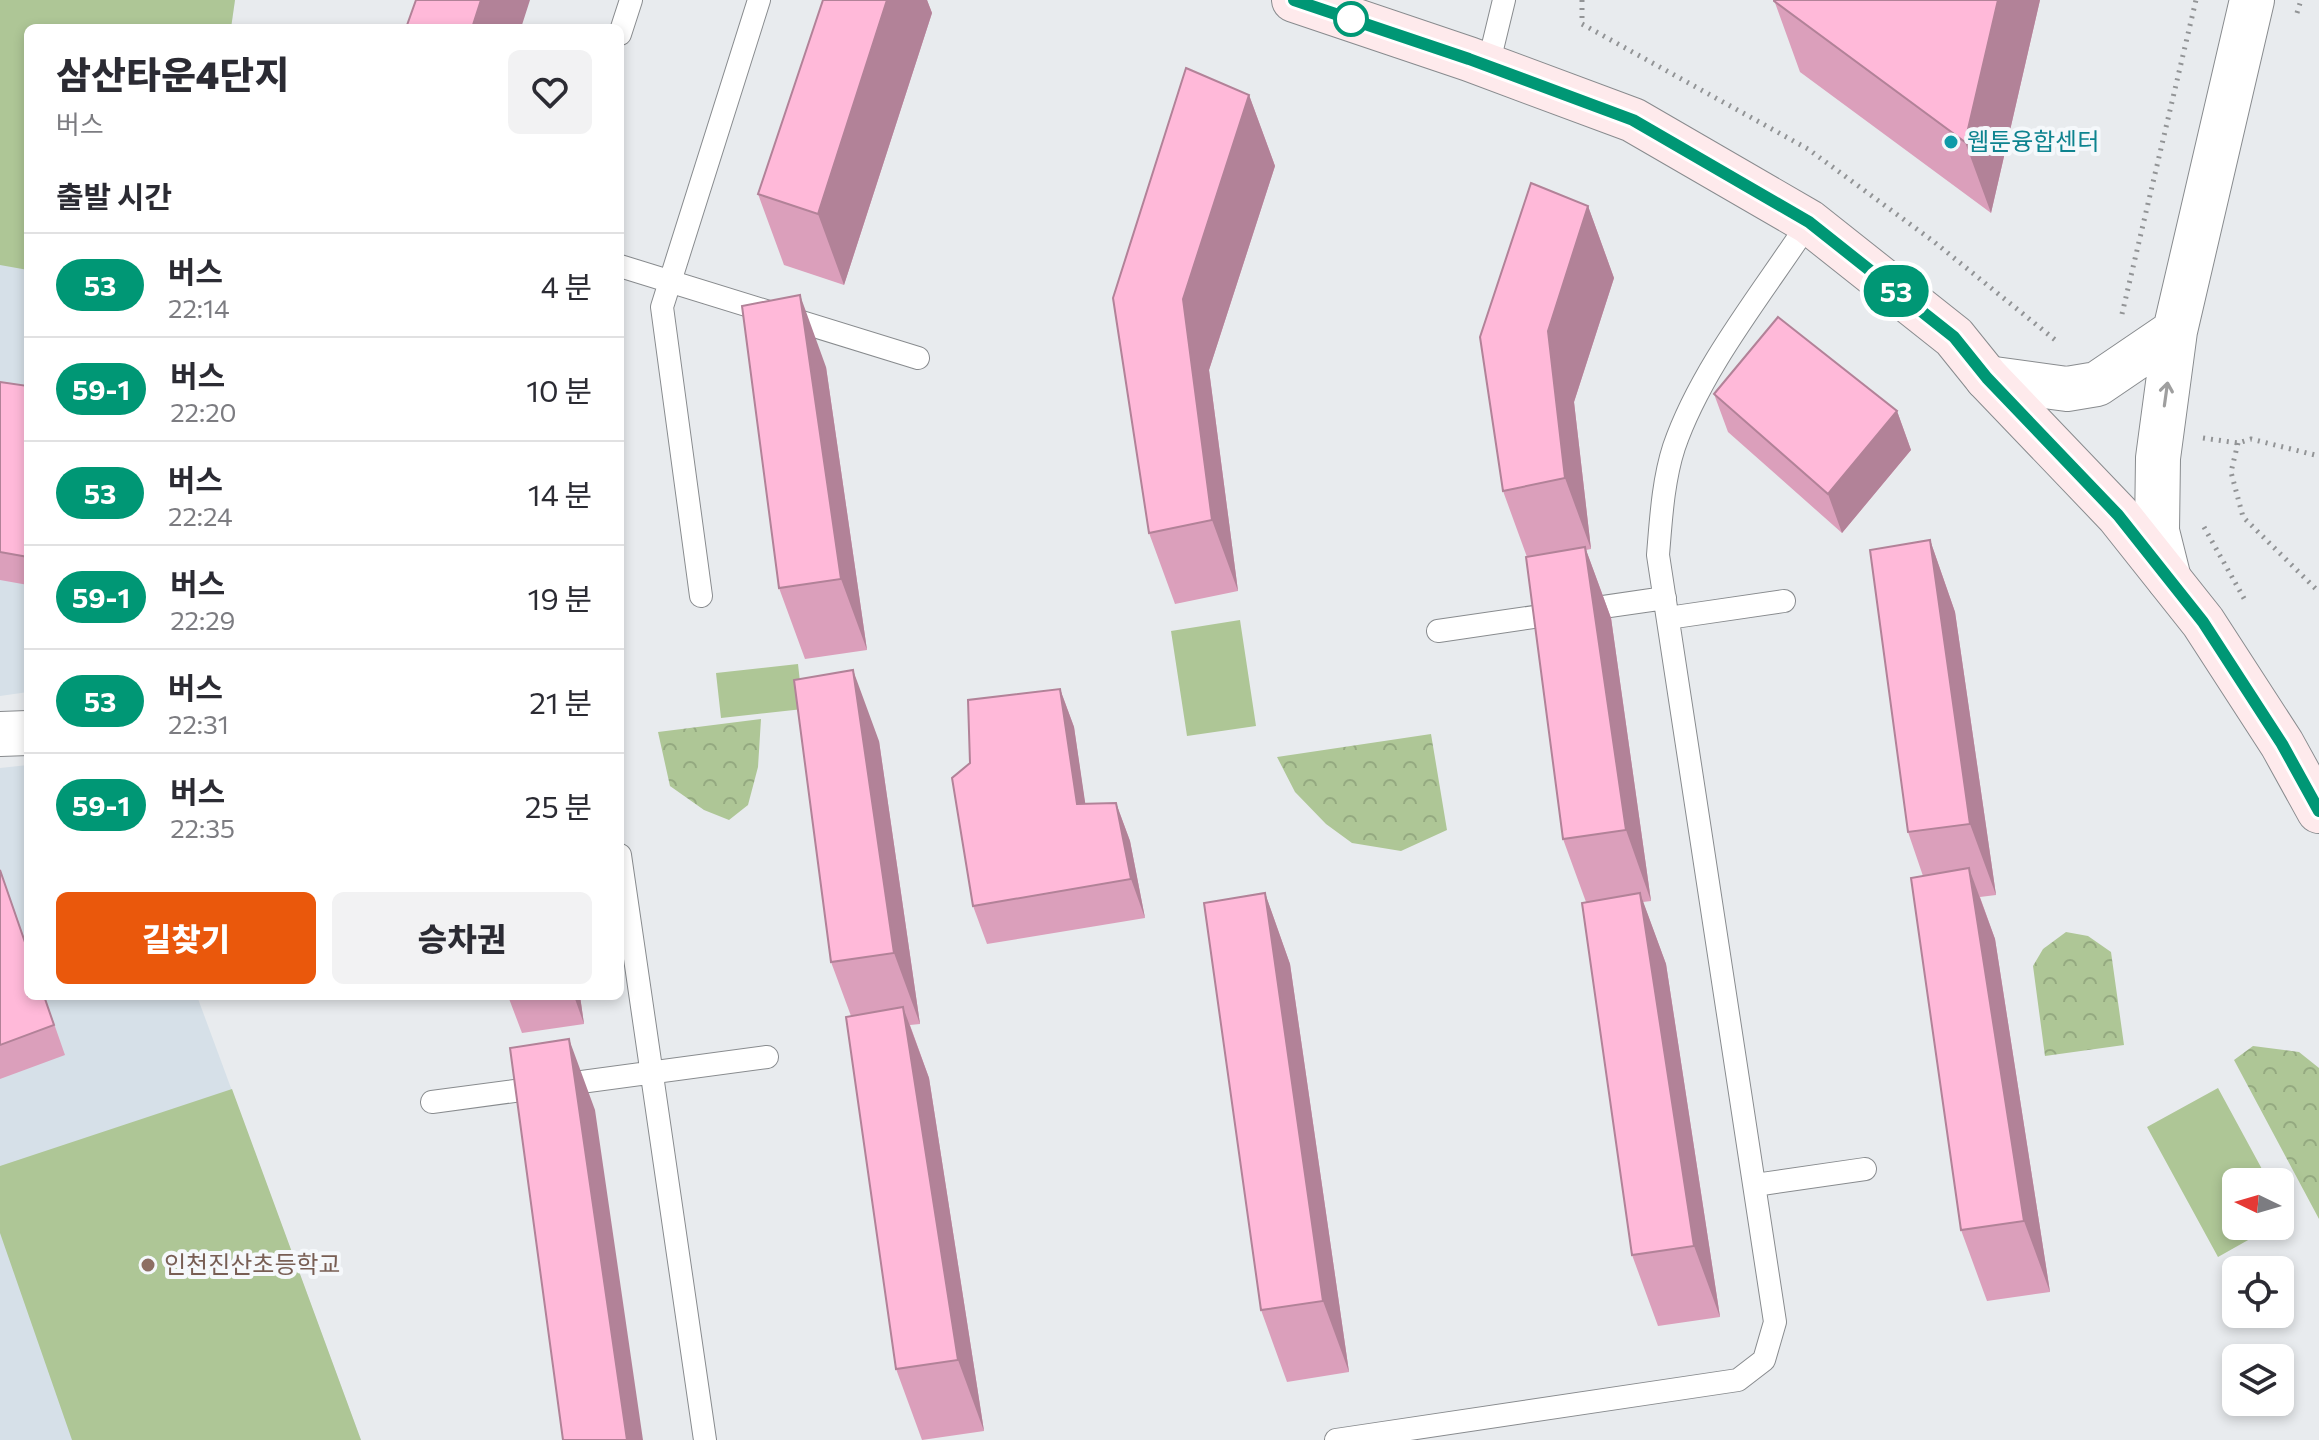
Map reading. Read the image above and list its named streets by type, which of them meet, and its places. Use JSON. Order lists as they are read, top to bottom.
{
  "places": ["웹툰융합센터", "인천진산초등학교"],
  "lines": ["bus line 53"],
  "north": "left",
  "page": {
    "on_map": "53",
    "heading": [
      ["삼산타운4단지", "버스"],
      "출발 시간"
    ],
    "list": [
      {
        "mark": "53",
        "name": "버스",
        "note": "22:14",
        "value": "4 분"
      },
      {
        "mark": "59-1",
        "name": "버스",
        "note": "22:20",
        "value": "10 분"
      },
      {
        "mark": "53",
        "name": "버스",
        "note": "22:24",
        "value": "14 분"
      },
      {
        "mark": "59-1",
        "name": "버스",
        "note": "22:29",
        "value": "19 분"
      },
      {
        "mark": "53",
        "name": "버스",
        "note": "22:31",
        "value": "21 분"
      },
      {
        "mark": "59-1",
        "name": "버스",
        "note": "22:35",
        "value": "25 분"
      }
    ],
    "buttons": ["길찾기", "승차권"]
  }
}
